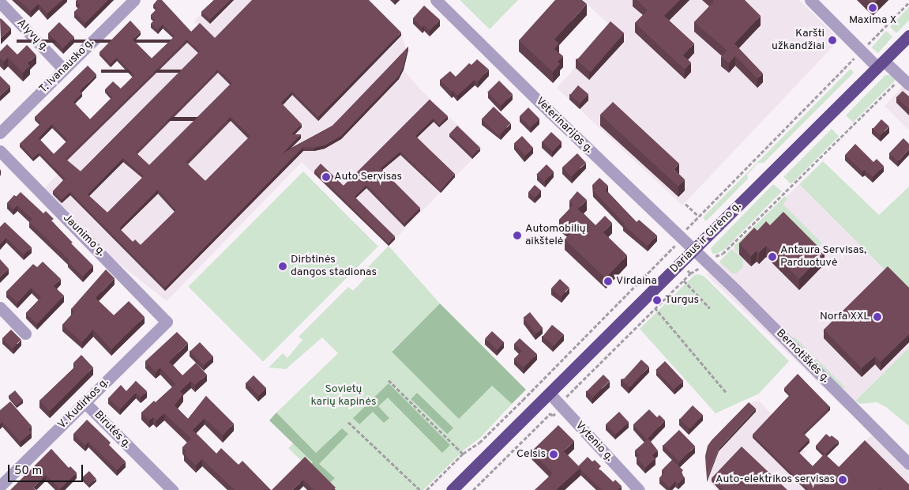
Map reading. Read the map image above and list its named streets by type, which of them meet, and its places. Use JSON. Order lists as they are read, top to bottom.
{
  "streets": {
    "highway": ["Dariaus ir Girėno g."],
    "street": [
      "Alyvų g.",
      "T. Ivanausko g.",
      "Veterinarijos g.",
      "Jaunimo g.",
      "Bernotiškės g.",
      "V. Kudirkos g.",
      "Birutės g.",
      "Vytenio g."
    ]
  },
  "crossings": [
    ["Alyvų g.", "T. Ivanausko g."],
    ["Veterinarijos g.", "Dariaus ir Girėno g."],
    ["Veterinarijos g.", "Bernotiškės g."],
    ["Jaunimo g.", "V. Kudirkos g."],
    ["Dariaus ir Girėno g.", "Bernotiškės g."],
    ["Dariaus ir Girėno g.", "Vytenio g."],
    ["V. Kudirkos g.", "Birutės g."]
  ],
  "parks": ["Sovietų karių kapinės"],
  "places": [
    "Maxima X",
    "Karšti užkandžiai",
    "Auto Servisas",
    "Automobilių aikštelė",
    "Antaura Servisas, Parduotuvė",
    "Dirbtinės dangos stadionas",
    "Virdaina",
    "Turgus",
    "Norfa XXL",
    "Celsis",
    "Auto-elektrikos servisas"
  ],
  "scale_bar": "50 m"
}
